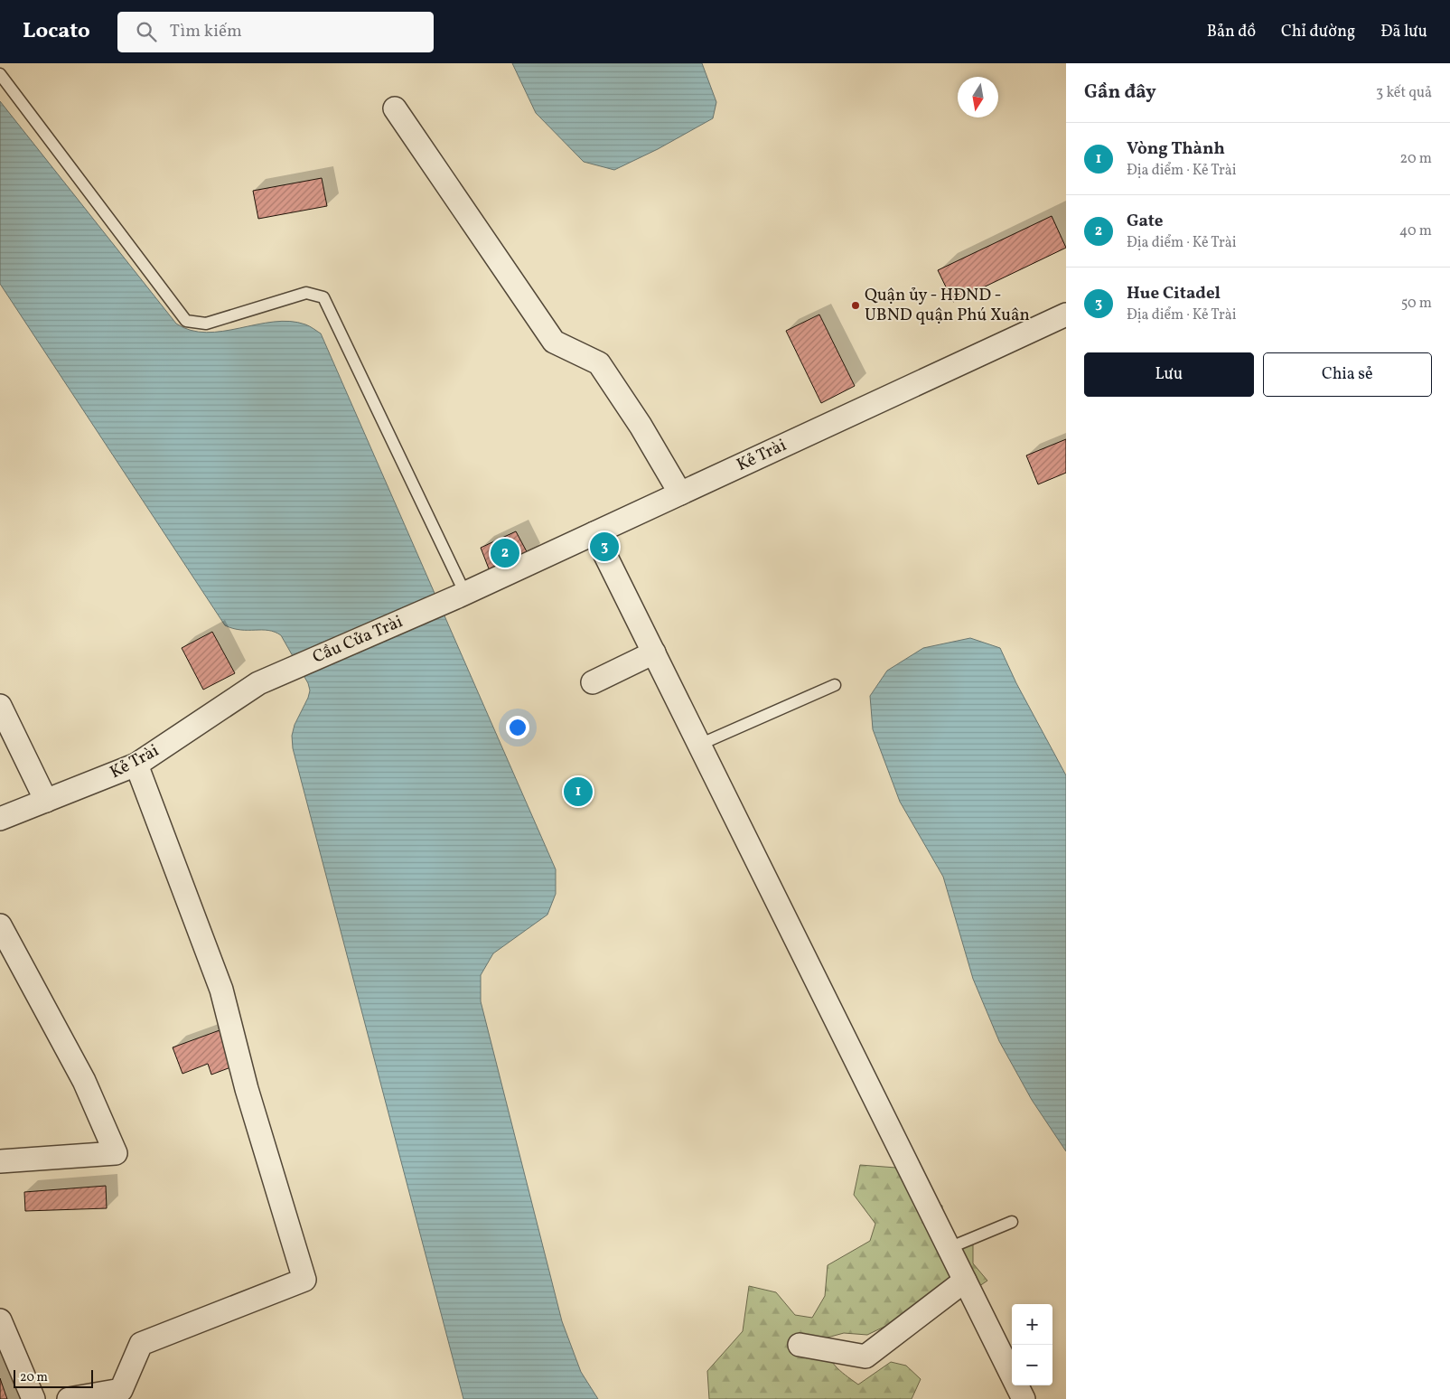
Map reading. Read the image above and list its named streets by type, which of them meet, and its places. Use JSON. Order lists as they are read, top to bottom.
{
  "streets": {
    "street": ["Kẻ Trài", "Cầu Cửa Trài"]
  },
  "crossings": [
    ["Kẻ Trài", "Cầu Cửa Trài"]
  ],
  "places": ["Quận ủy - HĐND - UBND quận Phú Xuân"],
  "scale_bar": "20 m",
  "north": "bottom",
  "page": {
    "header": "Locato",
    "search": "Tìm kiếm",
    "nav": ["Bản đồ", "Chỉ đường", "Đã lưu"],
    "heading": ["Gần đây", "3 kết quả"],
    "list": [
      {
        "mark": "1",
        "name": "Vòng Thành",
        "note": "Địa điểm · Kẻ Trài",
        "value": "20 m"
      },
      {
        "mark": "2",
        "name": "Gate",
        "note": "Địa điểm · Kẻ Trài",
        "value": "40 m"
      },
      {
        "mark": "3",
        "name": "Hue Citadel",
        "note": "Địa điểm · Kẻ Trài",
        "value": "50 m"
      }
    ],
    "buttons": ["Lưu", "Chia sẻ"],
    "pins": ["3", "2", "1"],
    "map_buttons": ["+", "−"],
    "scale": "20 m"
  }
}
